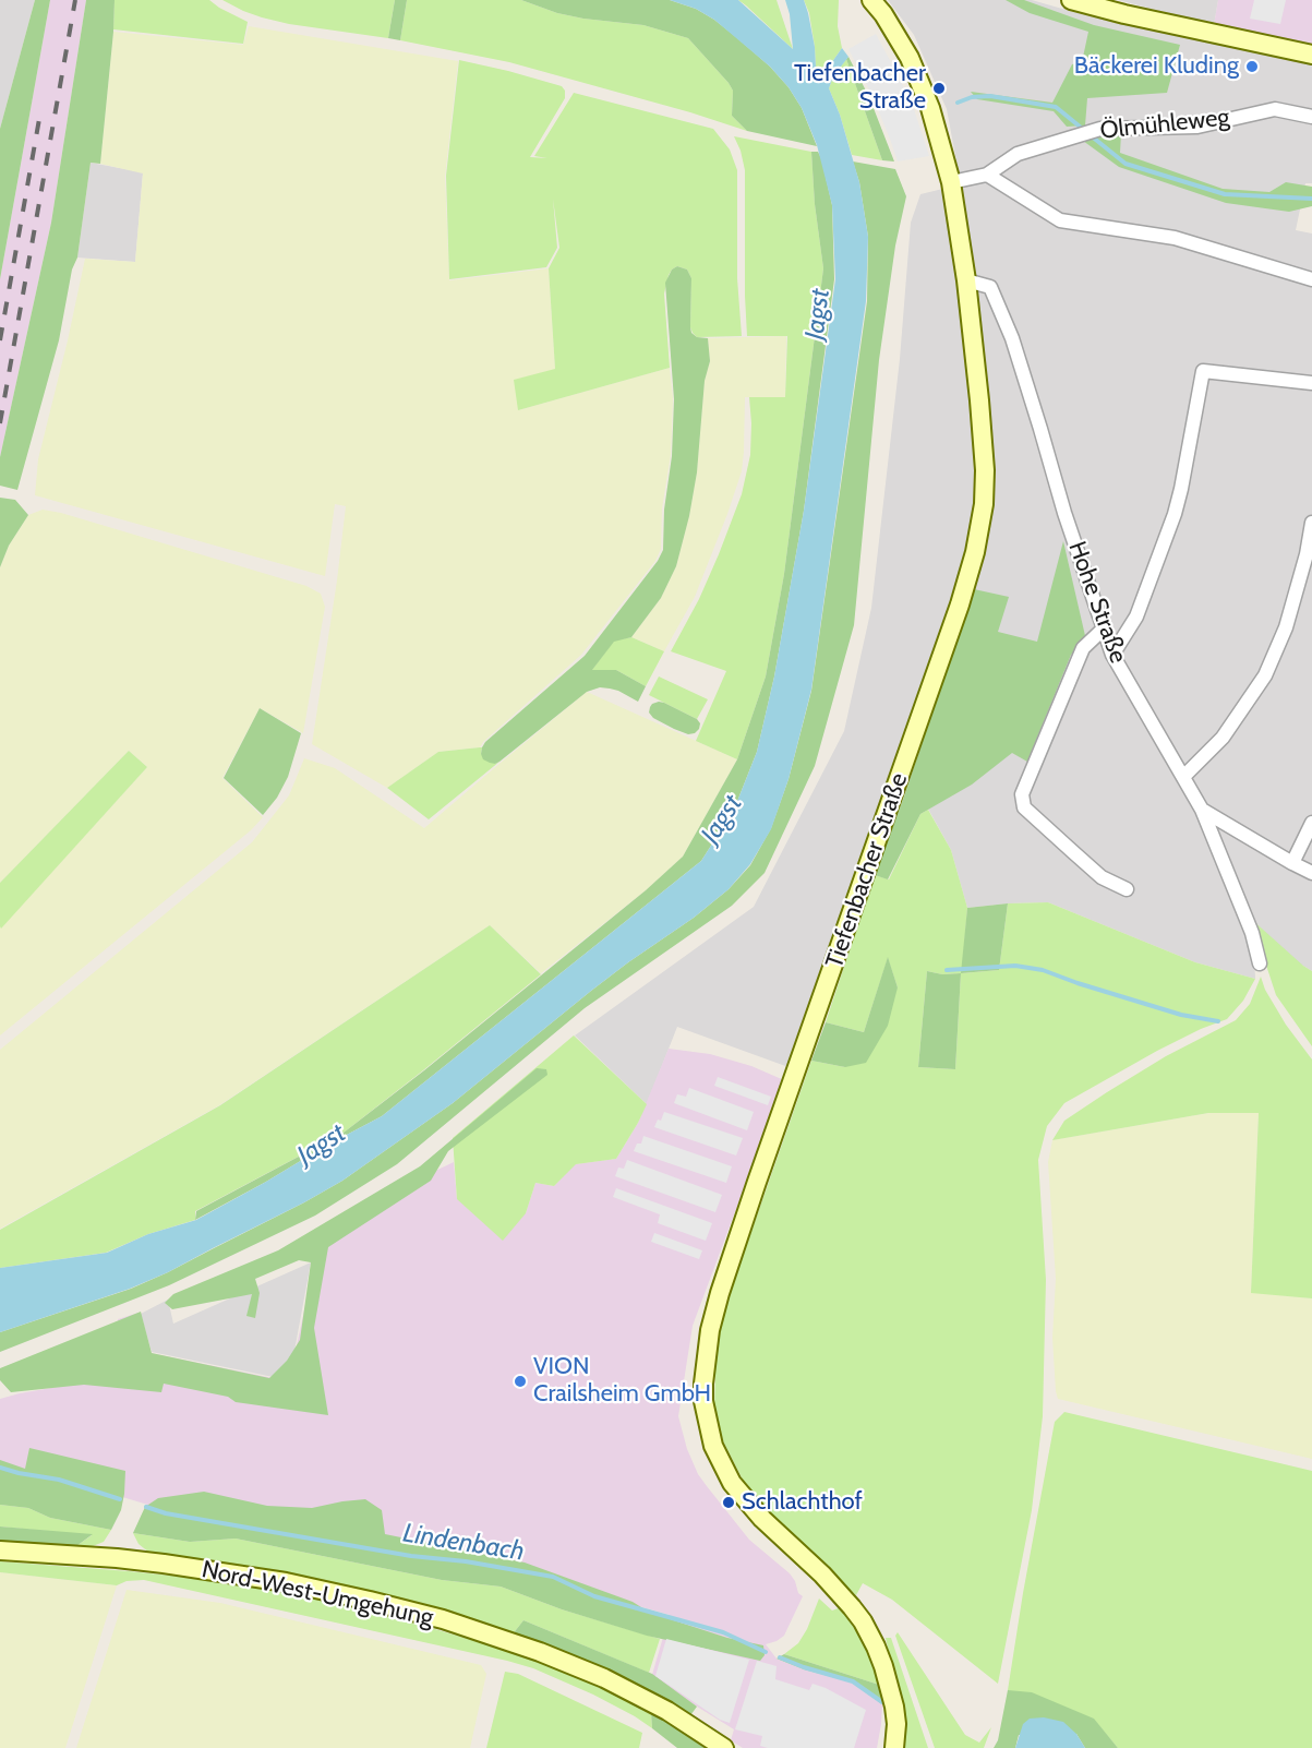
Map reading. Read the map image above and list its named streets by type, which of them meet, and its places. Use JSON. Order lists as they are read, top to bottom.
{
  "streets": {
    "main road": ["Tiefenbacher Straße", "Nord-West-Umgehung"],
    "street": ["Ölmühleweg", "Hohe Straße"]
  },
  "crossings": [
    ["Hohe Straße", "Tiefenbacher Straße"]
  ],
  "water": ["Jagst", "Lindenbach"],
  "places": [
    "Bäckerei Kluding",
    "Tiefenbacher Straße",
    "VION Crailsheim GmbH",
    "Schlachthof"
  ]
}
